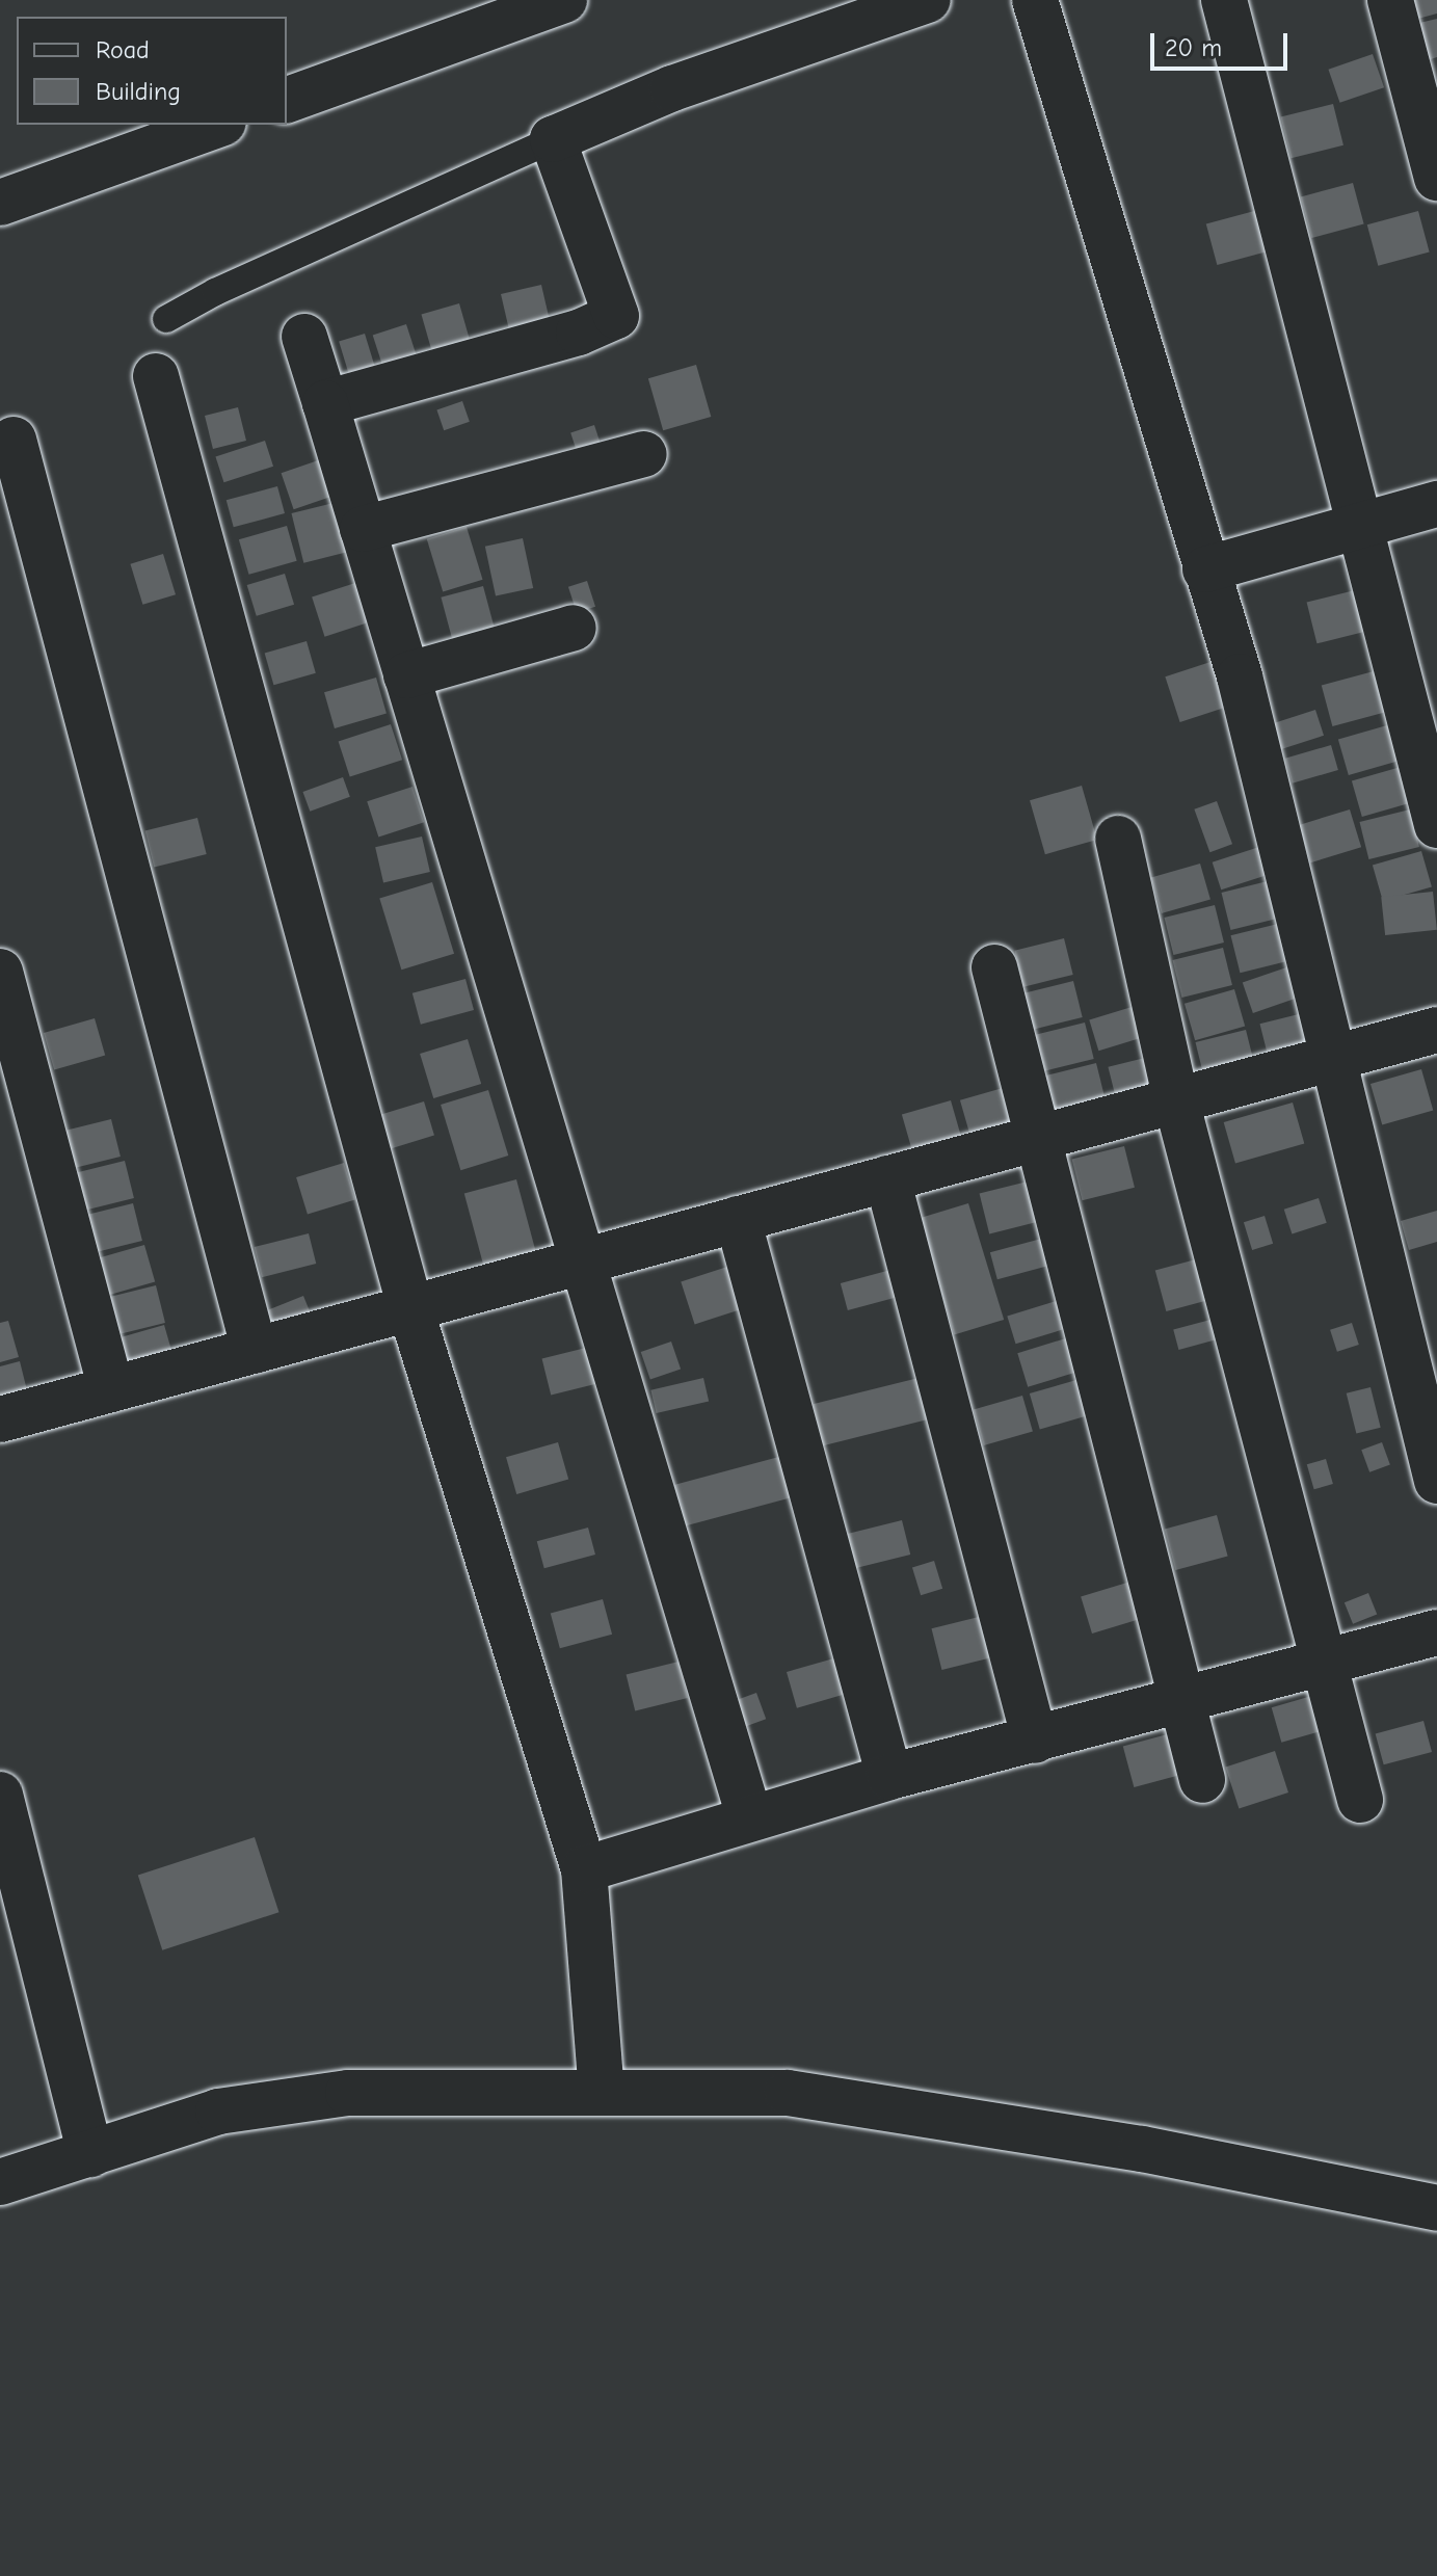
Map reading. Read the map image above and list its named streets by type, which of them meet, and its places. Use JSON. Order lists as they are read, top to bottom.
{
  "legend": ["Road", "Building"],
  "scale_bar": "20 m"
}
